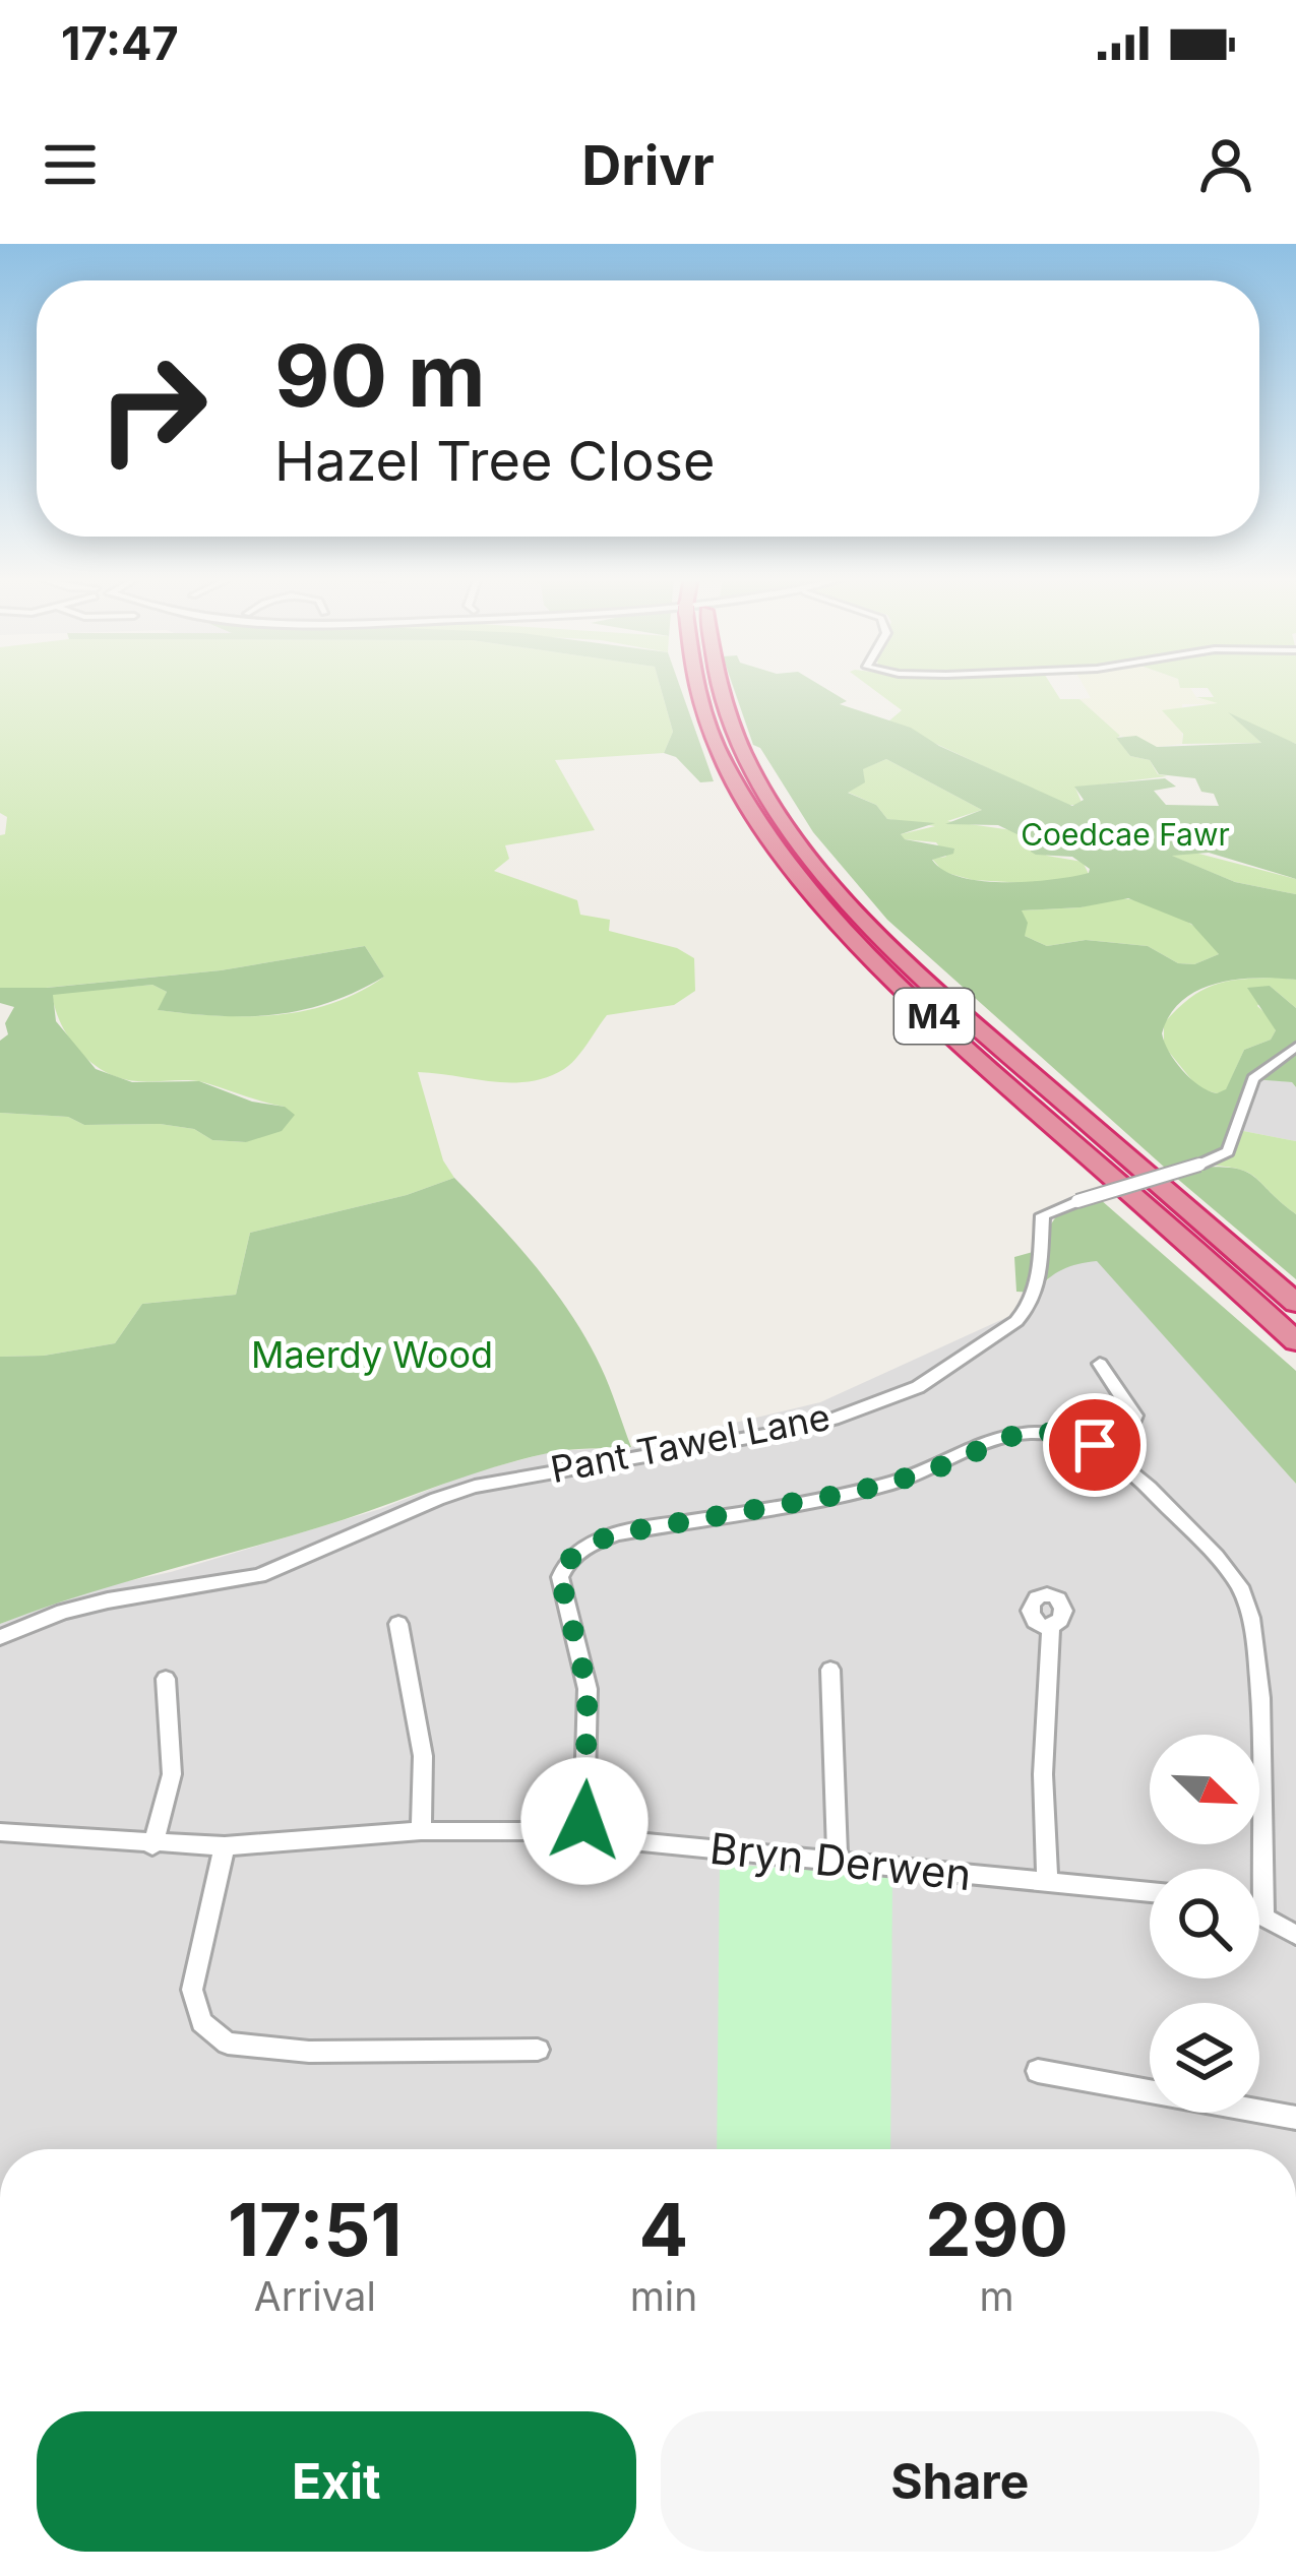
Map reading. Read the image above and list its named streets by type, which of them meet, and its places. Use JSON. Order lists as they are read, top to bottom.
{
  "streets": {
    "highway": ["M4"],
    "street": ["Pant Tawel Lane", "Bryn Derwen"]
  },
  "parks": ["Coedcae Fawr", "Maerdy Wood"],
  "north": "bottom right",
  "page": {
    "status": "17:47",
    "header": "Drivr",
    "turn": ["90 m", "Hazel Tree Close"],
    "eta": [
      "17:51",
      "Arrival",
      "4",
      "min",
      "290",
      "m"
    ],
    "buttons": ["Exit", "Share"]
  }
}
